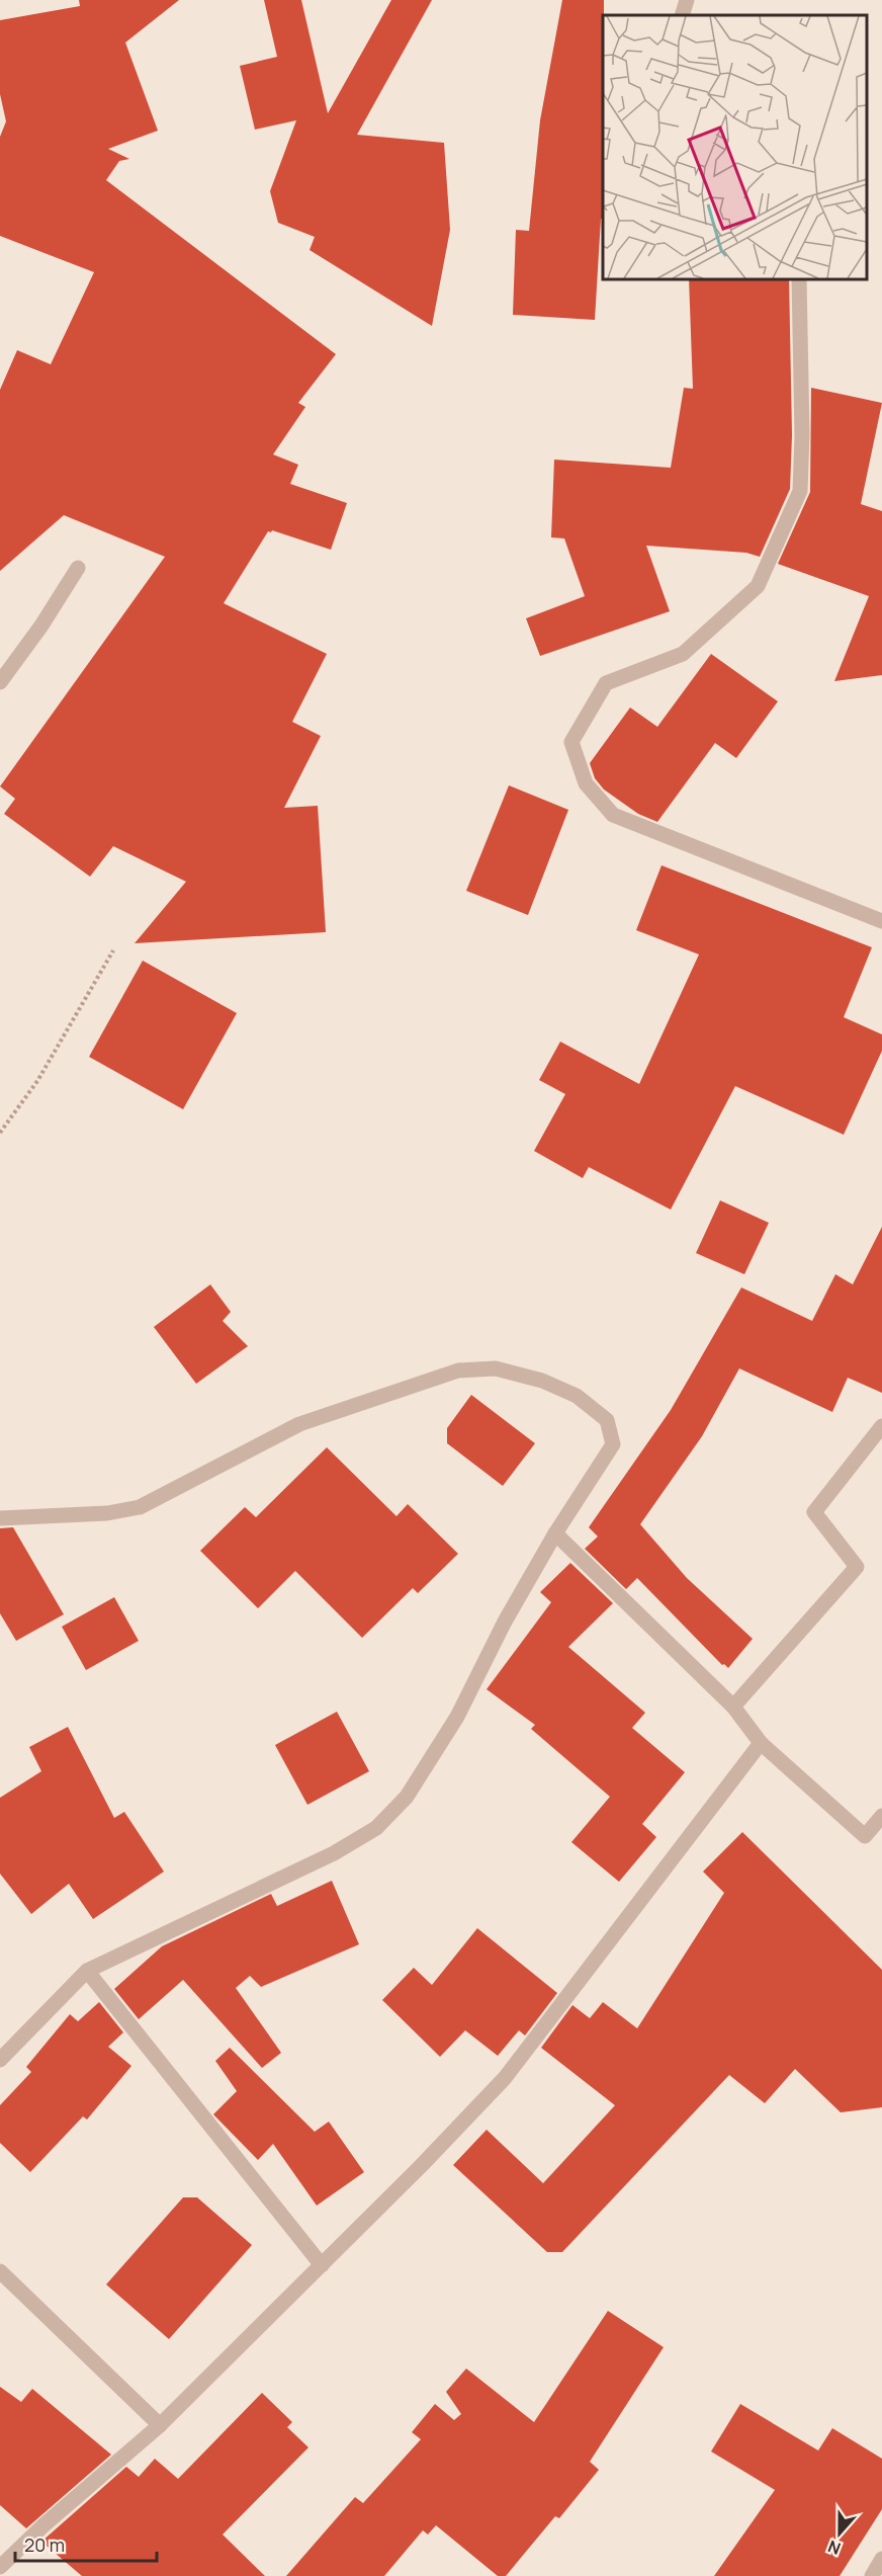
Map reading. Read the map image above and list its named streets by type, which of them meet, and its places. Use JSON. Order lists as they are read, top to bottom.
{
  "scale_bar": "20 m",
  "north": "bottom"
}
